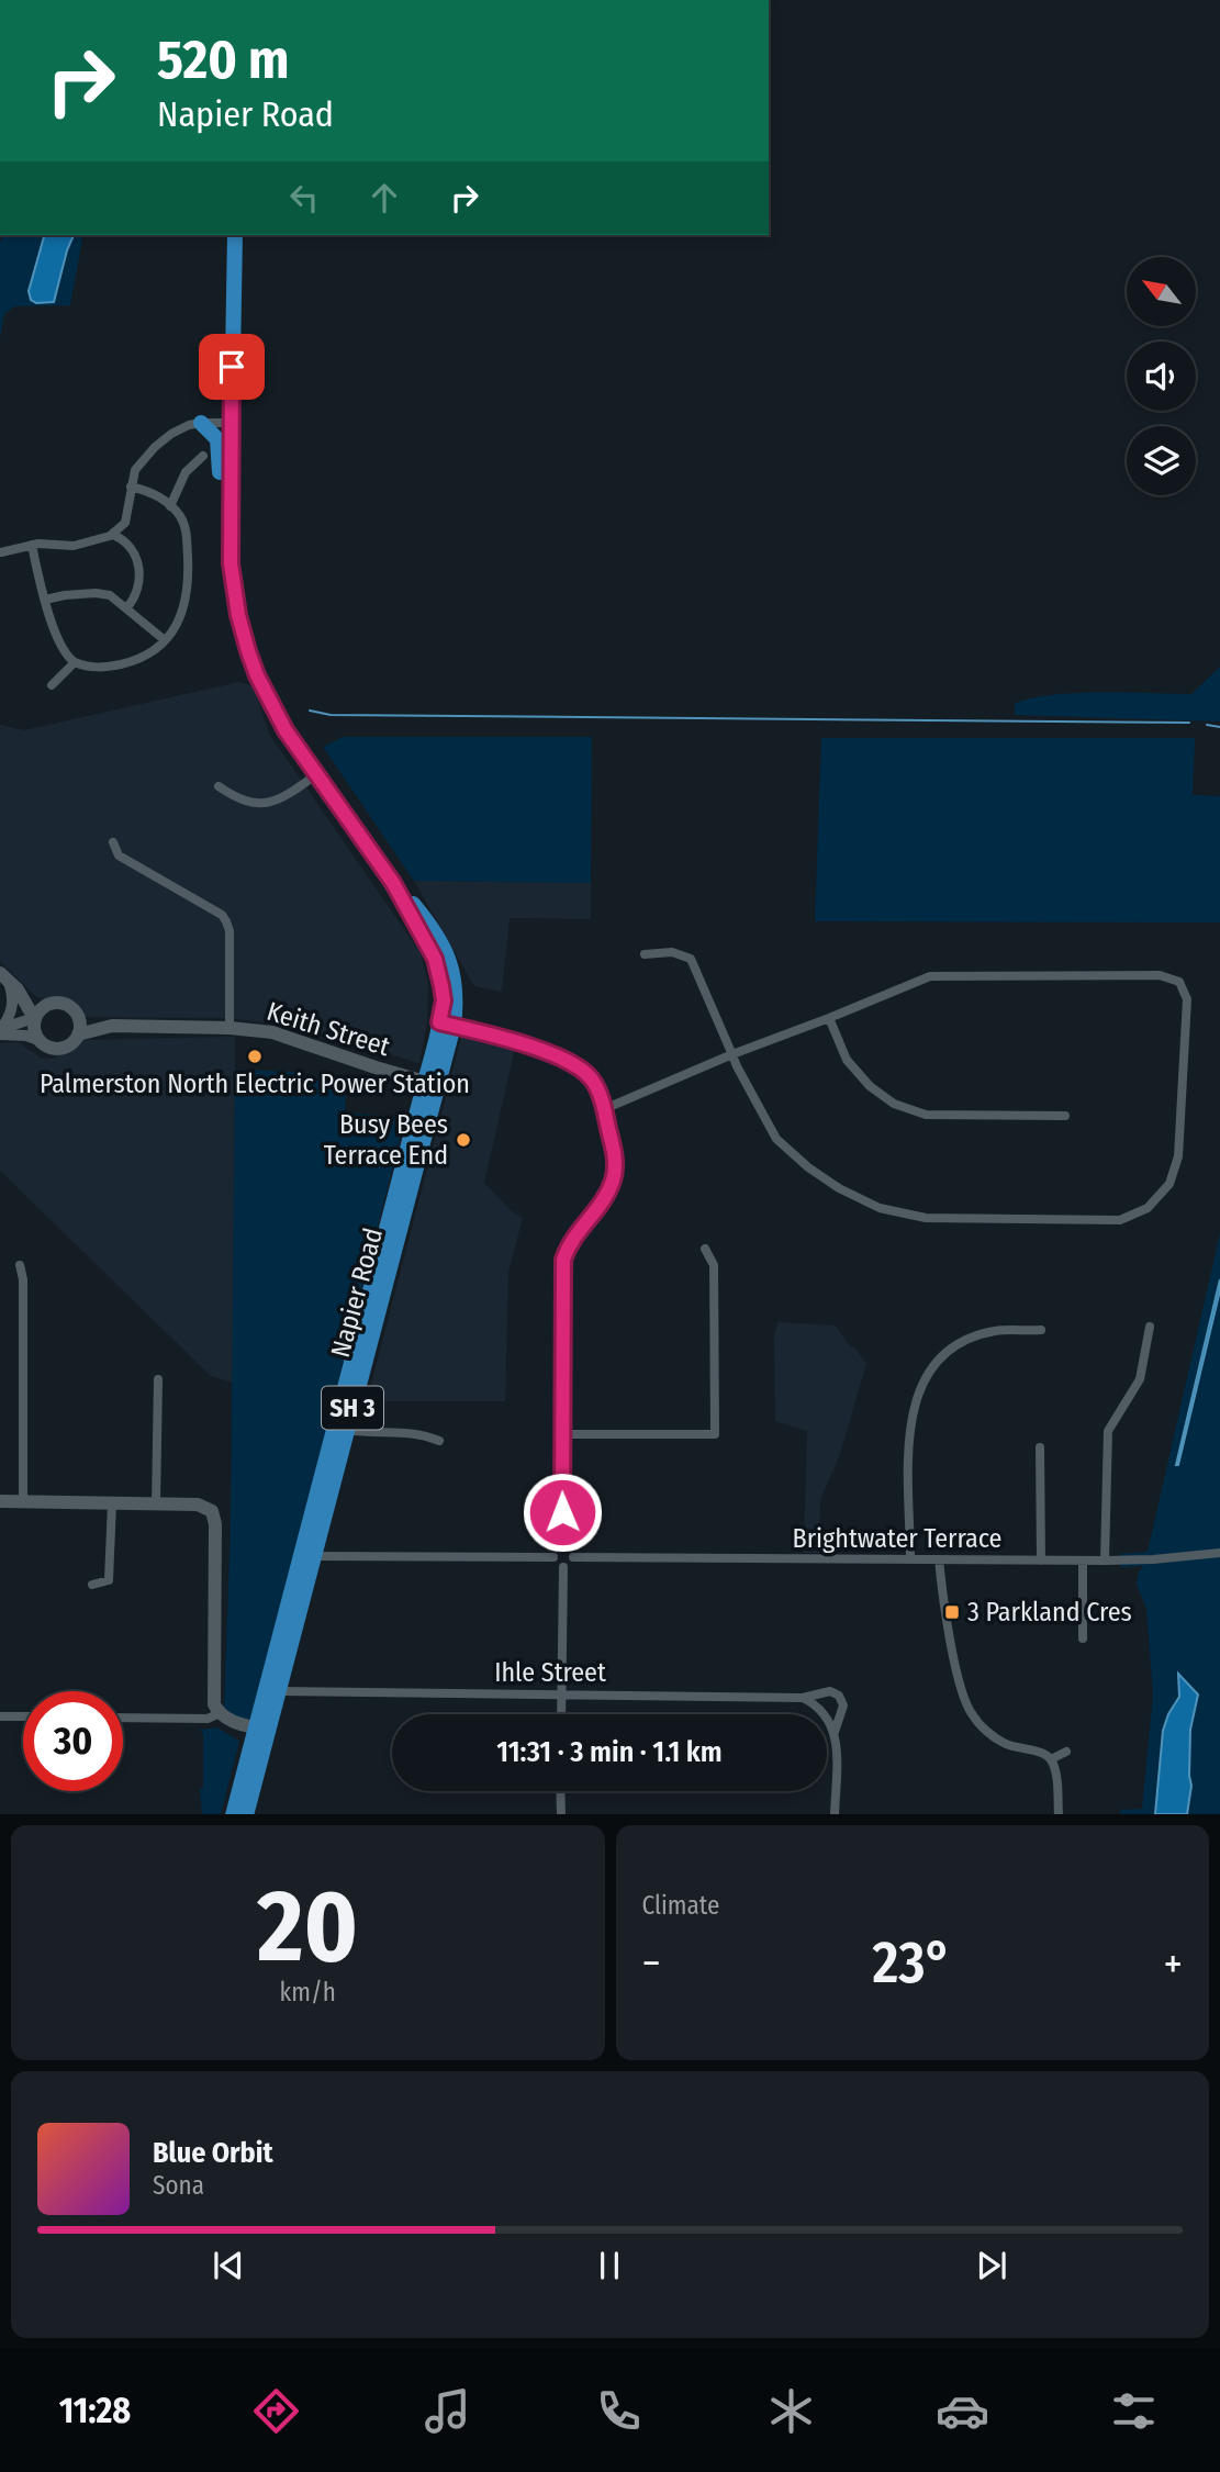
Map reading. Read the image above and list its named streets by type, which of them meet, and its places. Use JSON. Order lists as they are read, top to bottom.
{
  "streets": {
    "highway": ["Napier Road", "SH 3"],
    "main road": ["Keith Street"],
    "street": ["Brightwater Terrace", "Ihle Street"]
  },
  "crossings": [
    ["Keith Street", "Napier Road"],
    ["Napier Road", "SH 3"],
    ["Napier Road", "Ihle Street"]
  ],
  "places": {
    "other": ["Palmerston North Electric Power Station", "Busy Bees Terrace End"],
    "transit": ["3 Parkland Cres"]
  },
  "north": "top left",
  "page": {
    "turn": ["520 m", "Napier Road"],
    "limit": "30",
    "trip": "11:31 · 3 min · 1.1 km",
    "tile": [
      ["20", "km/h"],
      "Climate"
    ],
    "heat": ["−", "23°", "+"],
    "song": ["Blue Orbit", "Sona"],
    "tabs": "11:28"
  }
}
